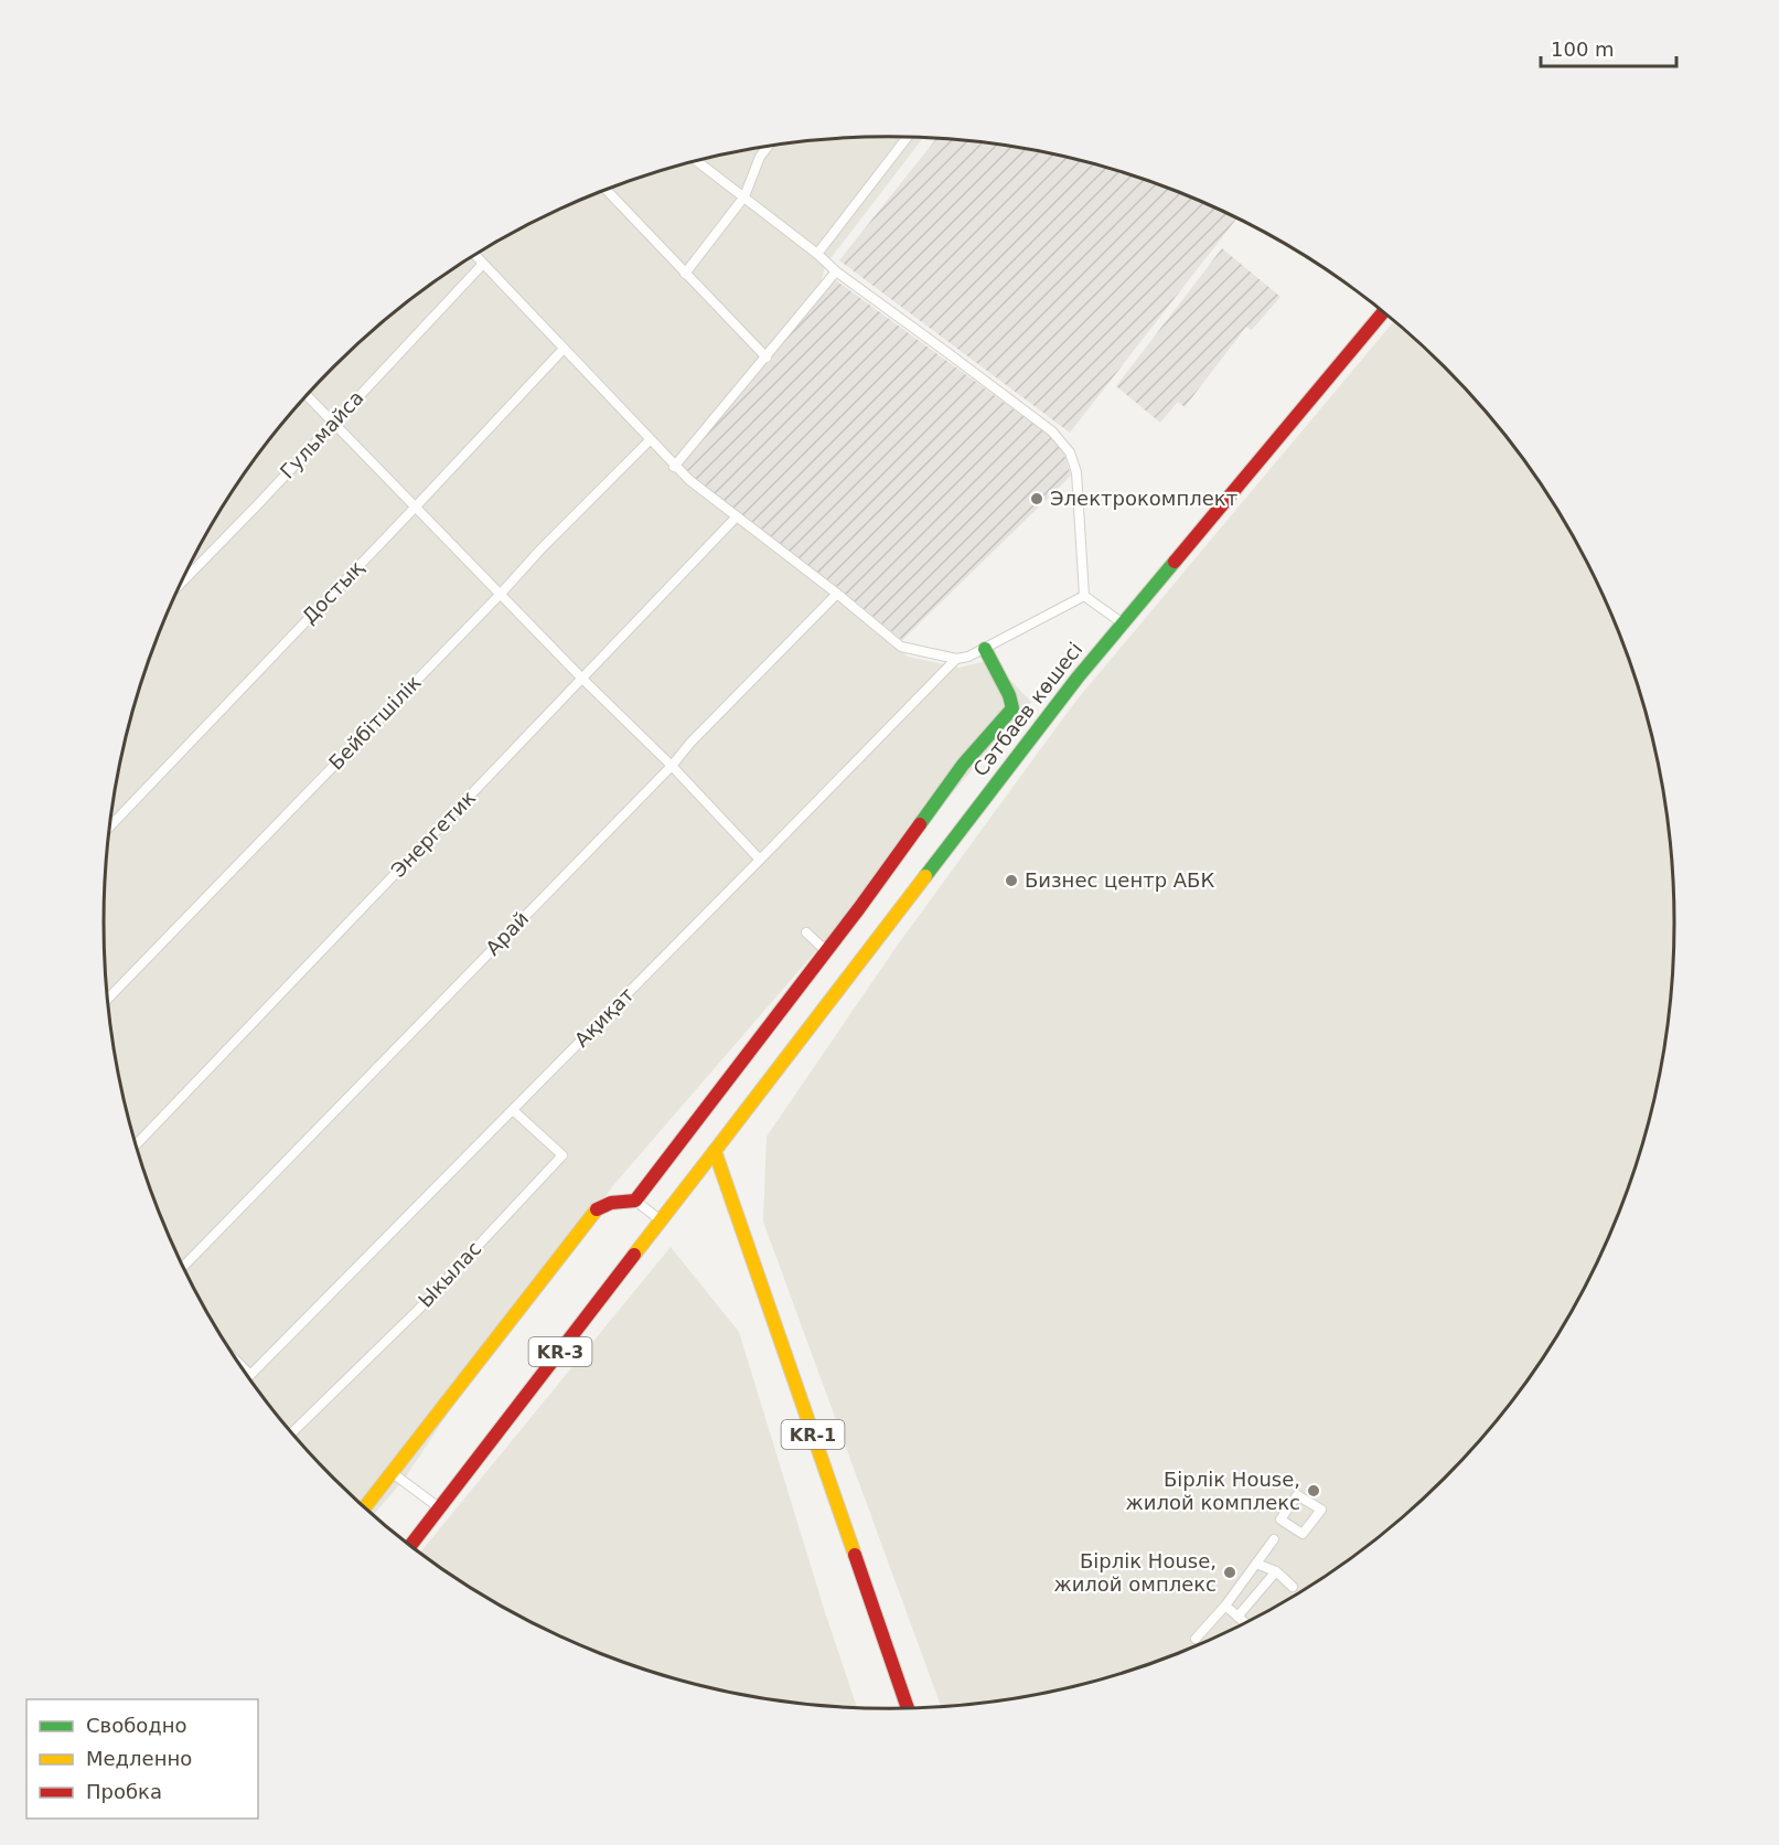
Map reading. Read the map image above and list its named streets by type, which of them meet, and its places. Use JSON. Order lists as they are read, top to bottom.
{
  "streets": {
    "main road": ["Сәтбаев көшесі", "KR-3", "KR-1"],
    "street": [
      "Гульмайса",
      "Достық",
      "Бейбітшілік",
      "Энергетик",
      "Арай",
      "Ақиқат",
      "Ыкылас"
    ]
  },
  "crossings": [
    ["Сәтбаев көшесі", "KR-3"],
    ["Сәтбаев көшесі", "KR-1"],
    ["Ақиқат", "Ыкылас"],
    ["KR-3", "KR-1"]
  ],
  "places": [
    "Электрокомплект",
    "Бизнес центр АБК",
    "Бірлік House, жилой комплекс",
    "Бірлік House, жилой омплекс"
  ],
  "legend": ["Свободно", "Медленно", "Пробка"],
  "scale_bar": "100 m"
}
